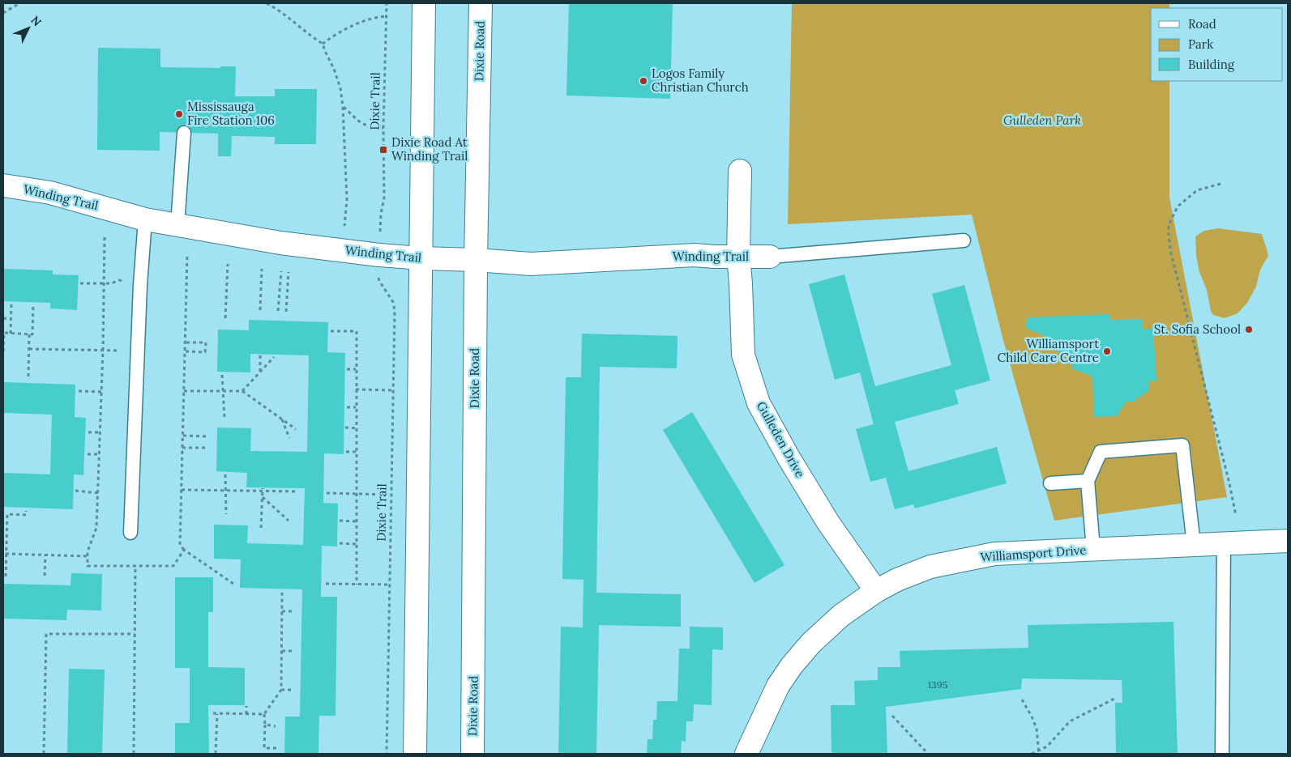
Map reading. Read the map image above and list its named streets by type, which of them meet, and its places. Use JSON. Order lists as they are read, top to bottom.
{
  "streets": {
    "street": [
      "Dixie Road",
      "Winding Trail",
      "Gulleden Drive",
      "Williamsport Drive"
    ],
    "path": ["Dixie Trail"]
  },
  "crossings": [
    ["Dixie Road", "Winding Trail"],
    ["Winding Trail", "Gulleden Drive"],
    ["Gulleden Drive", "Williamsport Drive"]
  ],
  "parks": ["Gulleden Park"],
  "places": {
    "other": [
      "Logos Family Christian Church",
      "Mississauga Fire Station 106",
      "St. Sofia School",
      "Williamsport Child Care Centre"
    ],
    "transit": ["Dixie Road At Winding Trail"]
  },
  "house_numbers": ["1395"],
  "legend": ["Road", "Park", "Building"],
  "north": "top right"
}
